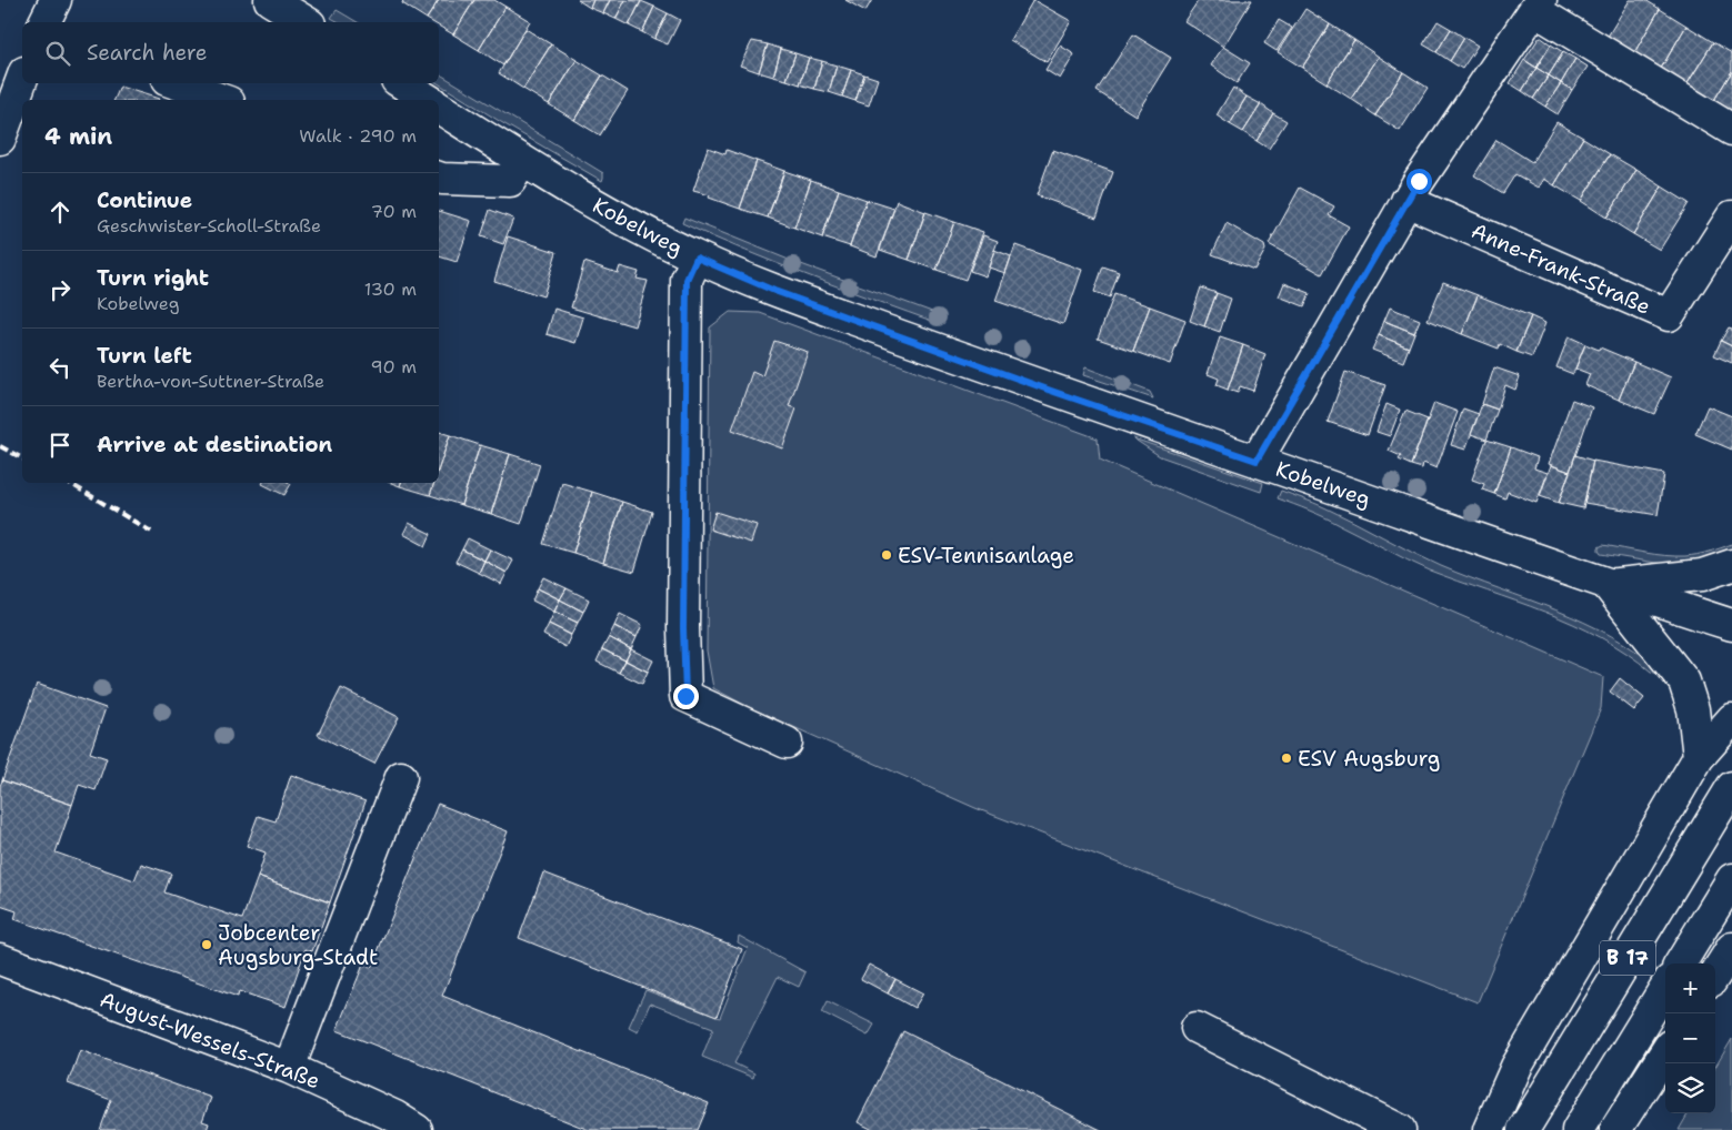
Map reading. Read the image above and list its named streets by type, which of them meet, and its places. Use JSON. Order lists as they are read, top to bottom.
{
  "streets": {
    "main road": [
      "Kobelweg",
      "Anne-Frank-Straße",
      "B 17",
      "August-Wessels-Straße"
    ]
  },
  "places": ["ESV-Tennisanlage", "ESV Augsburg", "Jobcenter Augsburg-Stadt"],
  "page": {
    "search": "Search here",
    "heading": ["4 min", "Walk · 290 m"],
    "list": [
      ["Continue", "Geschwister-Scholl-Straße", "70 m"],
      ["Turn right", "Kobelweg", "130 m"],
      ["Turn left", "Bertha-von-Suttner-Straße", "90 m"],
      "Arrive at destination"
    ],
    "map_buttons": ["+", "−"]
  }
}
